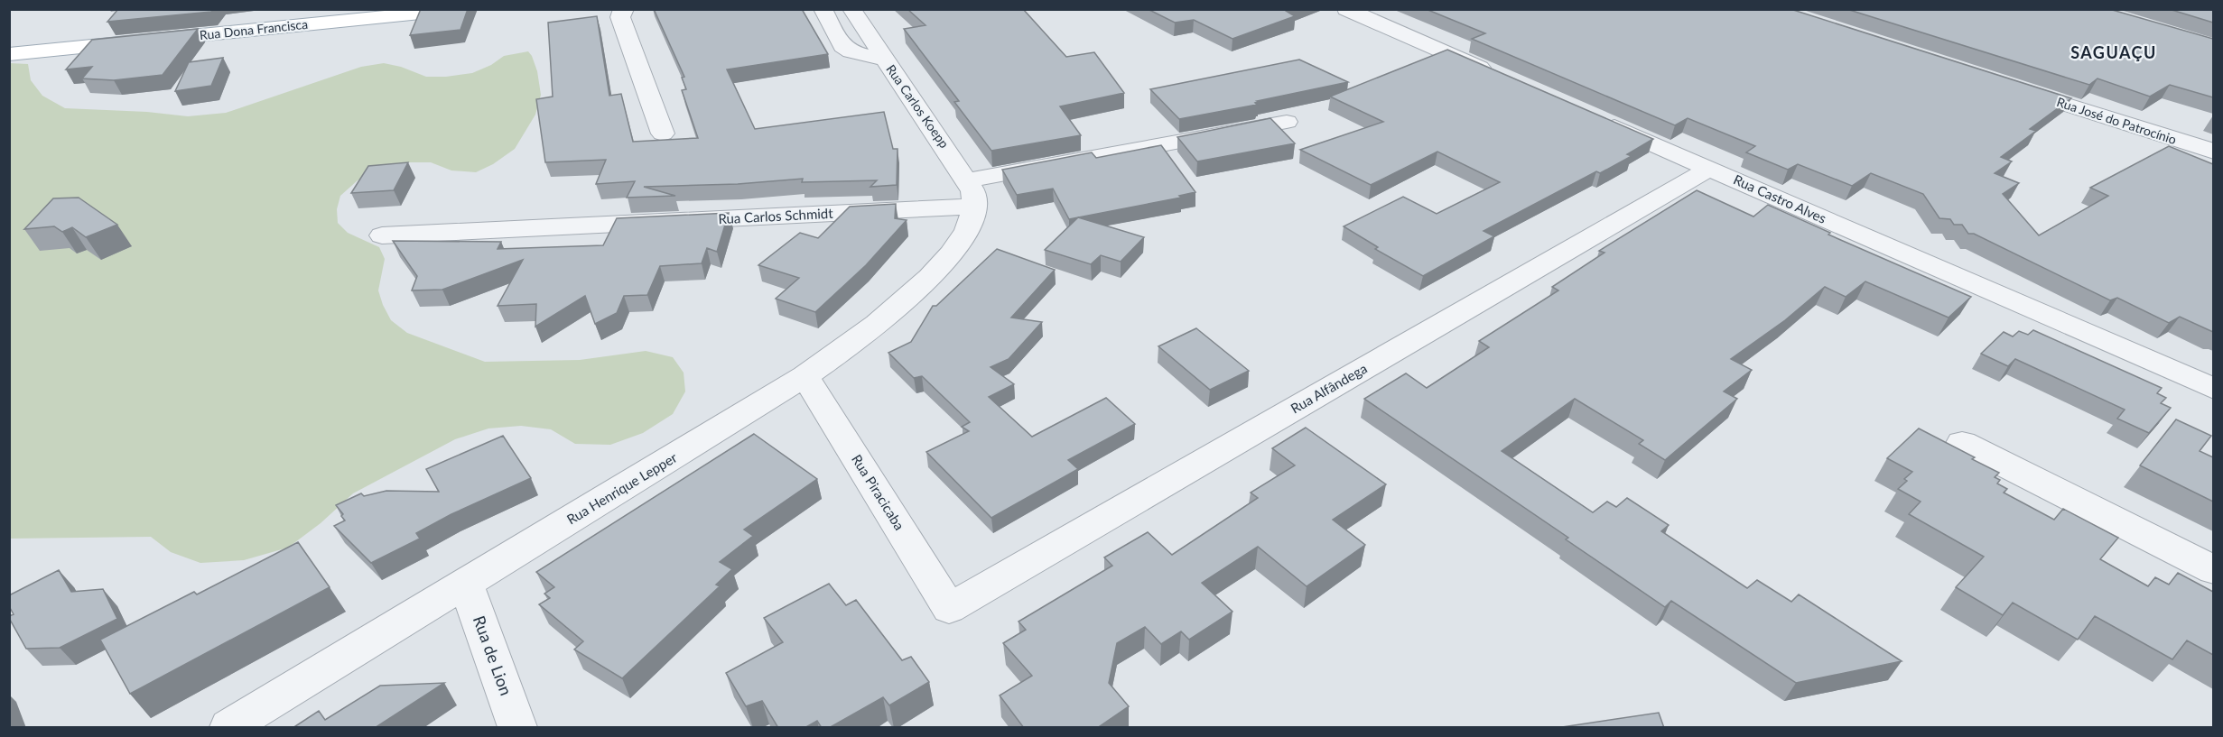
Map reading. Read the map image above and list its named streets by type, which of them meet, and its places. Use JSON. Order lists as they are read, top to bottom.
{
  "streets": {
    "main road": ["Rua Dona Francisca"],
    "street": [
      "Rua Carlos Koepp",
      "Rua José do Patrocínio",
      "Rua Castro Alves",
      "Rua Carlos Schmidt",
      "Rua Alfândega",
      "Rua Henrique Lepper",
      "Rua Piracicaba",
      "Rua de Lion"
    ]
  },
  "crossings": [
    ["Rua Carlos Koepp", "Rua Carlos Schmidt"],
    ["Rua Carlos Koepp", "Rua Henrique Lepper"],
    ["Rua Castro Alves", "Rua Alfândega"],
    ["Rua Carlos Schmidt", "Rua Henrique Lepper"],
    ["Rua Alfândega", "Rua Piracicaba"],
    ["Rua Henrique Lepper", "Rua Piracicaba"],
    ["Rua Henrique Lepper", "Rua de Lion"]
  ],
  "districts": ["SAGUAÇU"]
}
